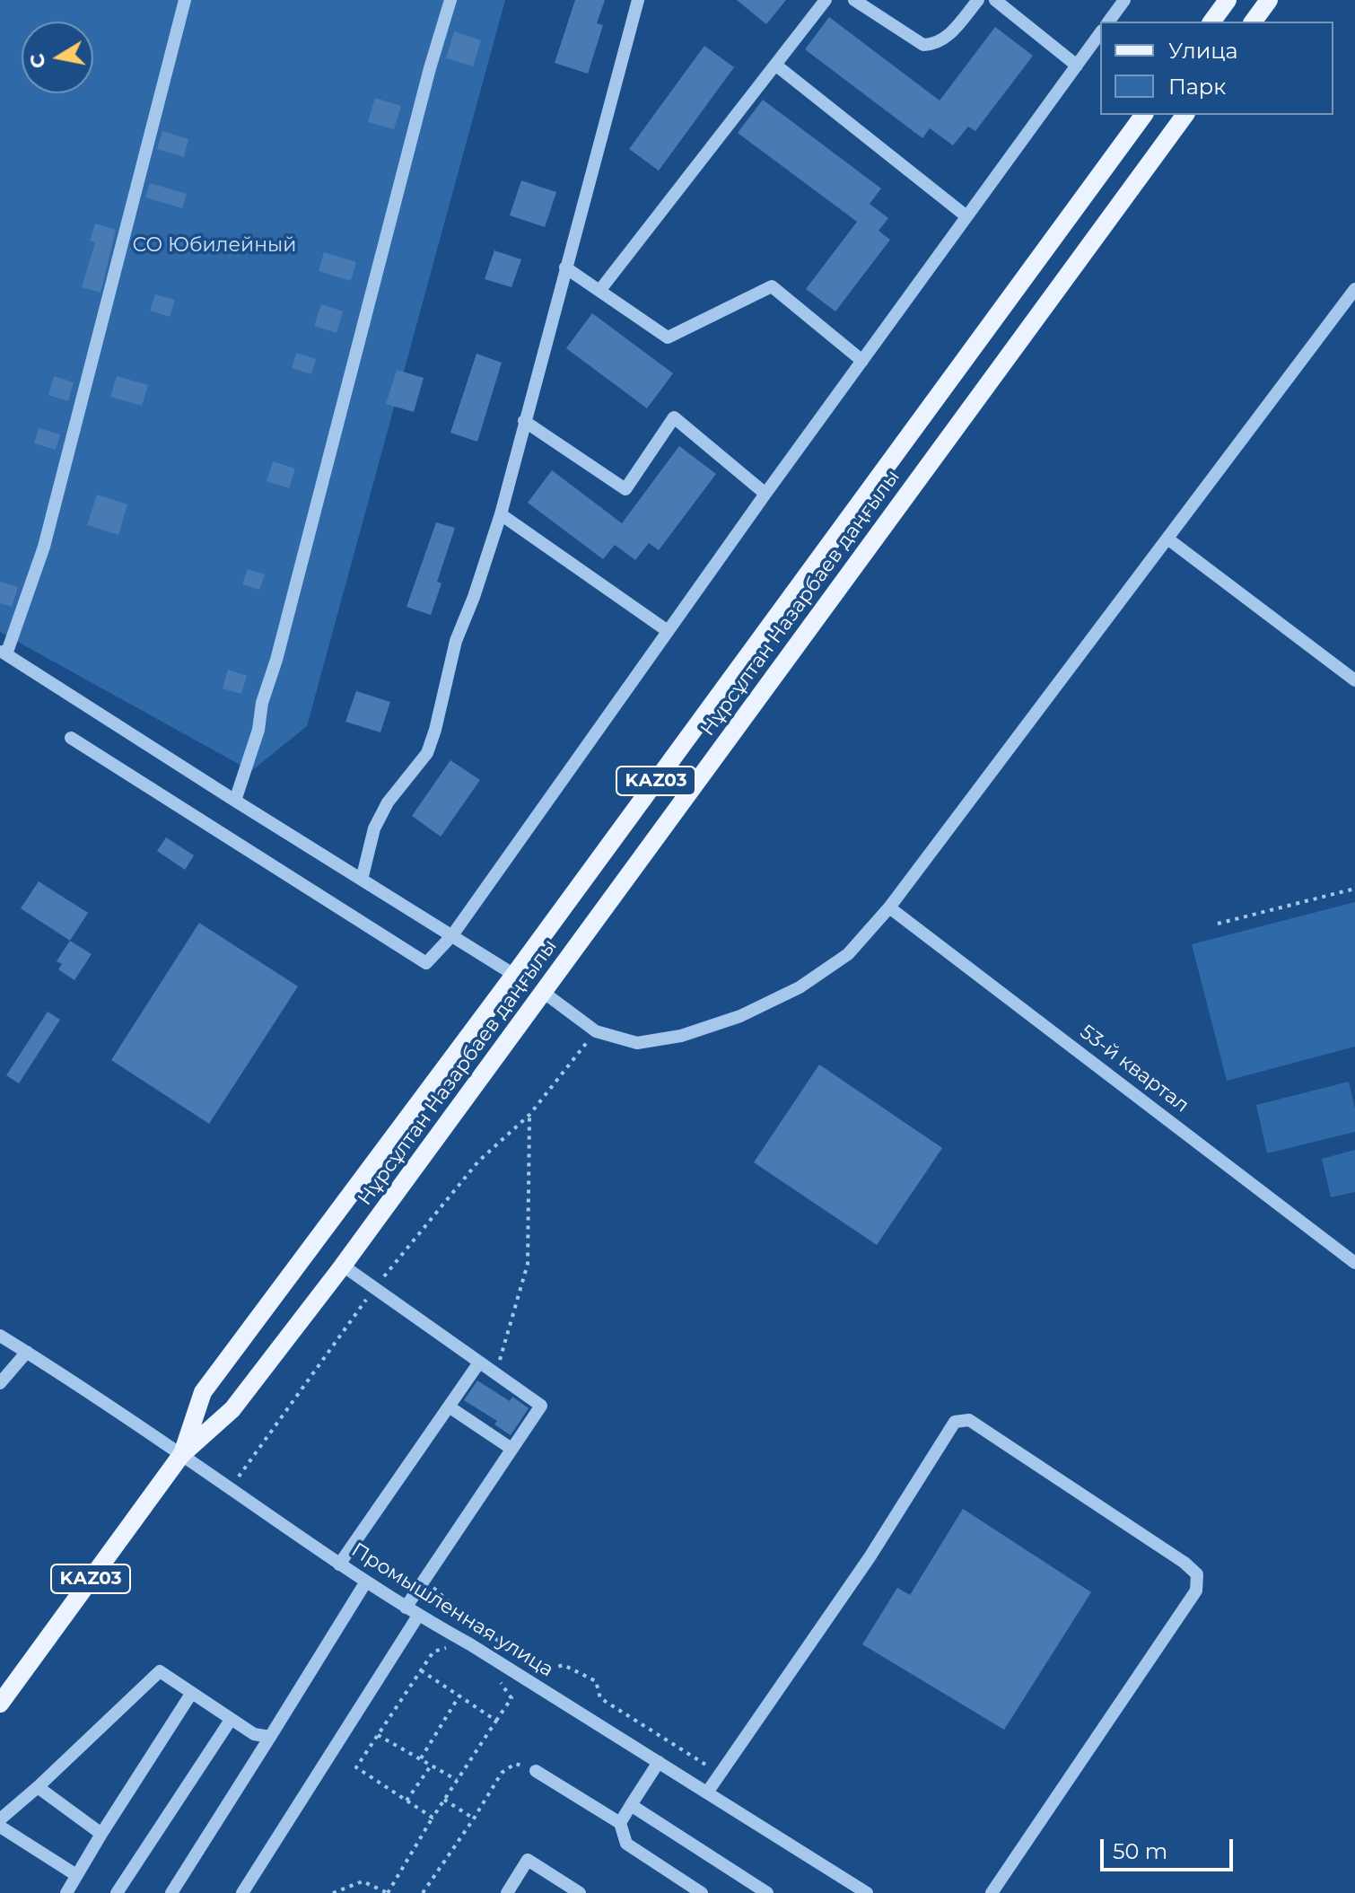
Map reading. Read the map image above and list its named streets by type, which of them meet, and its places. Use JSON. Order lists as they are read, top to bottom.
{
  "streets": {
    "main road": ["Нұрсұлтан Назарбаев даңғылы", "KАZ03"],
    "street": ["53-й квартал", "Промышленная улица"]
  },
  "crossings": [
    ["Нұрсұлтан Назарбаев даңғылы", "Промышленная улица"]
  ],
  "parks": ["СО Юбилейный"],
  "legend": ["Улица", "Парк"],
  "scale_bar": "50 m",
  "north": "left"
}
